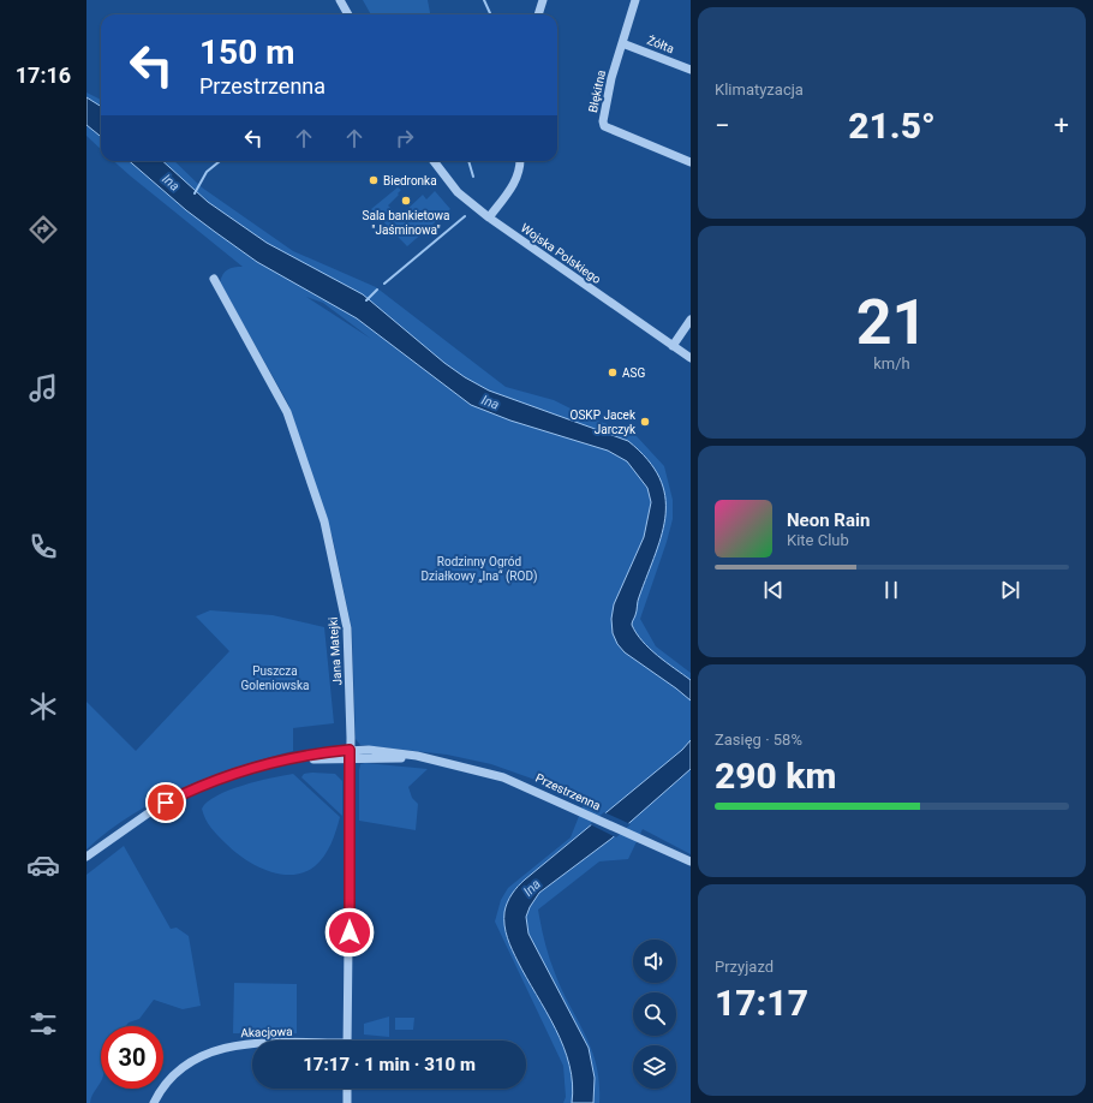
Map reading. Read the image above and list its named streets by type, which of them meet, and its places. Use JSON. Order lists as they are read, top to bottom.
{
  "streets": {
    "street": [
      "Żółta",
      "Błękitna",
      "Wojska Polskiego",
      "Jana Matejki",
      "Przestrzenna",
      "Akacjowa"
    ]
  },
  "crossings": [
    ["Żółta", "Błękitna"],
    ["Jana Matejki", "Przestrzenna"]
  ],
  "water": ["Ina"],
  "parks": ["Rodzinny Ogród Działkowy „Ina“ (ROD)", "Puszcza Goleniowska"],
  "places": [
    "Biedronka",
    "Sala bankietowa \"Jaśminowa\"",
    "ASG",
    "OSKP Jacek Jarczyk"
  ],
  "page": {
    "tabs": "17:16",
    "tile": [
      "Klimatyzacja",
      ["21", "km/h"],
      ["Zasięg · 58%", "290 km"],
      ["Przyjazd", "17:17"]
    ],
    "turn": ["150 m", "Przestrzenna"],
    "heat": ["−", "21.5°", "+"],
    "song": ["Neon Rain", "Kite Club"],
    "limit": "30",
    "trip": "17:17 · 1 min · 310 m"
  }
}
